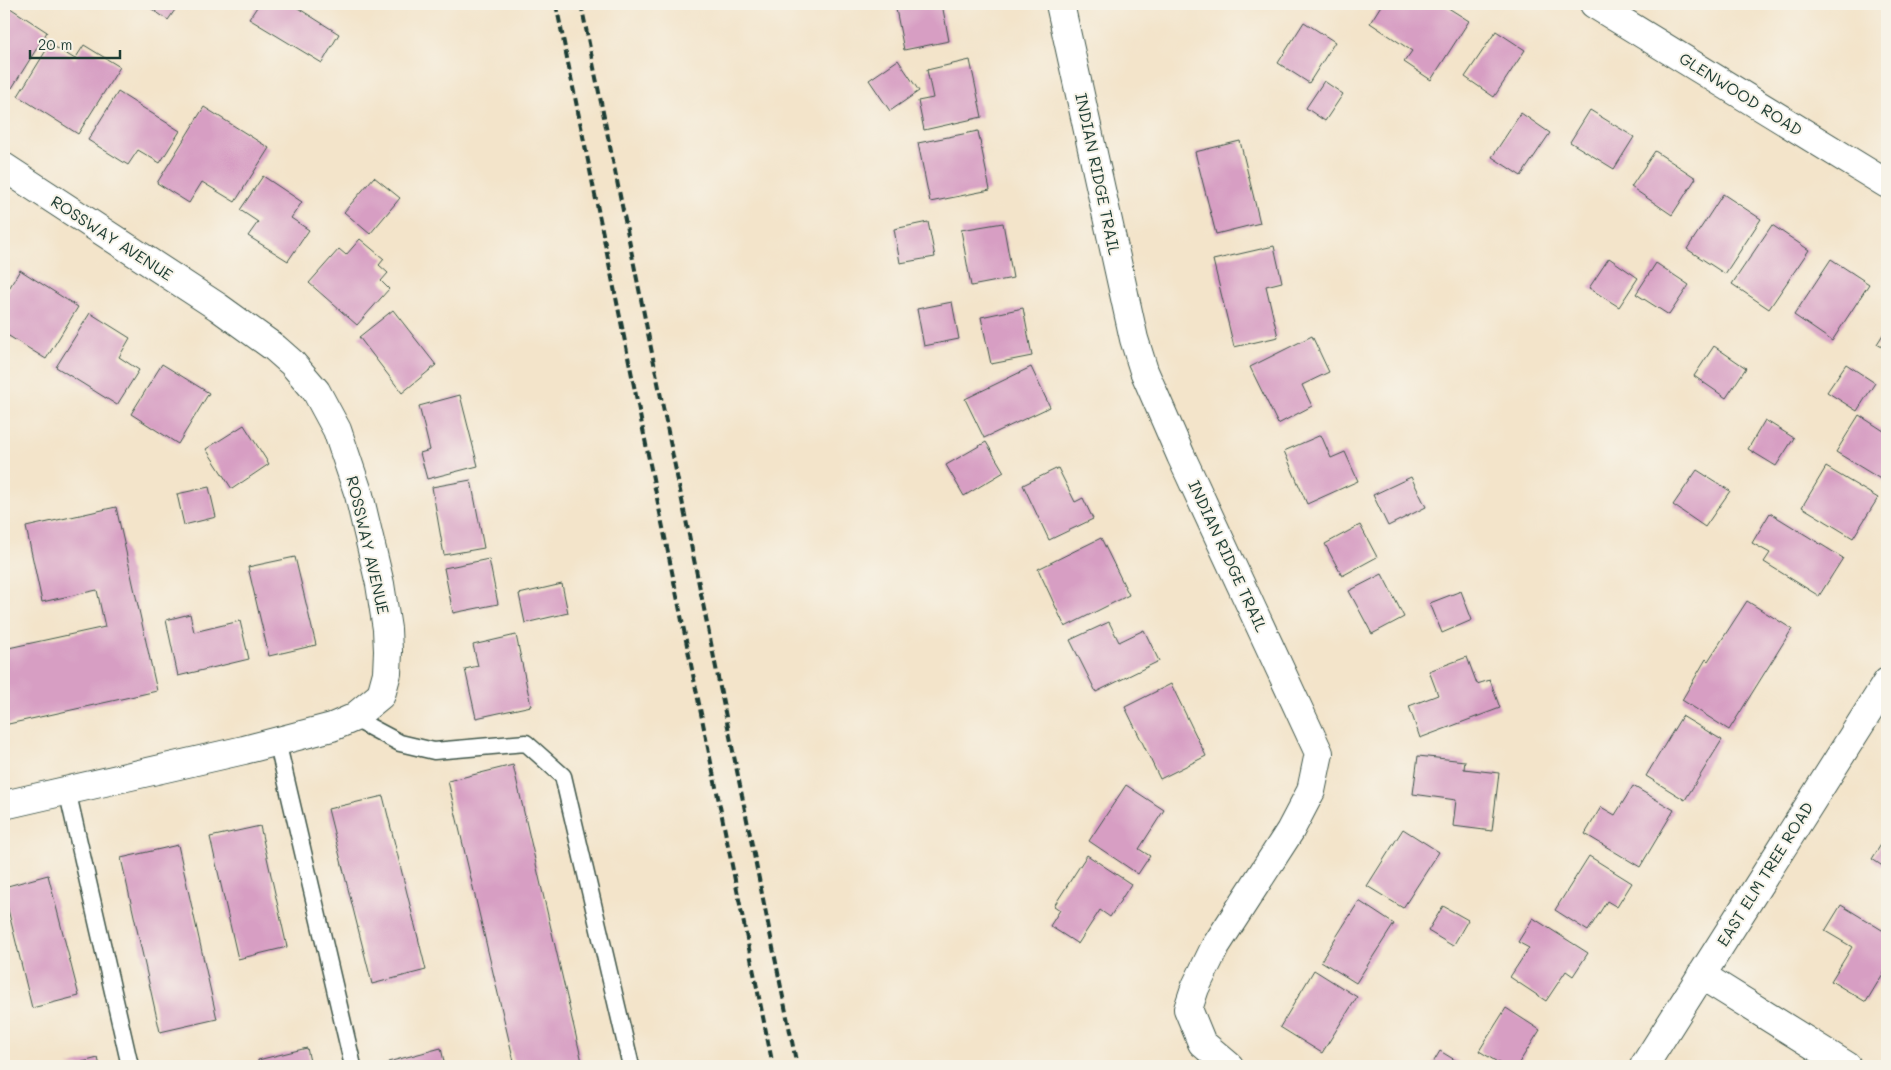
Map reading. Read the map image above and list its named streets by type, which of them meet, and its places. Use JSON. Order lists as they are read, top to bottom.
{
  "streets": {
    "street": [
      "GLENWOOD ROAD",
      "INDIAN RIDGE TRAIL",
      "ROSSWAY AVENUE",
      "EAST ELM TREE ROAD"
    ]
  },
  "scale_bar": "20 m"
}
